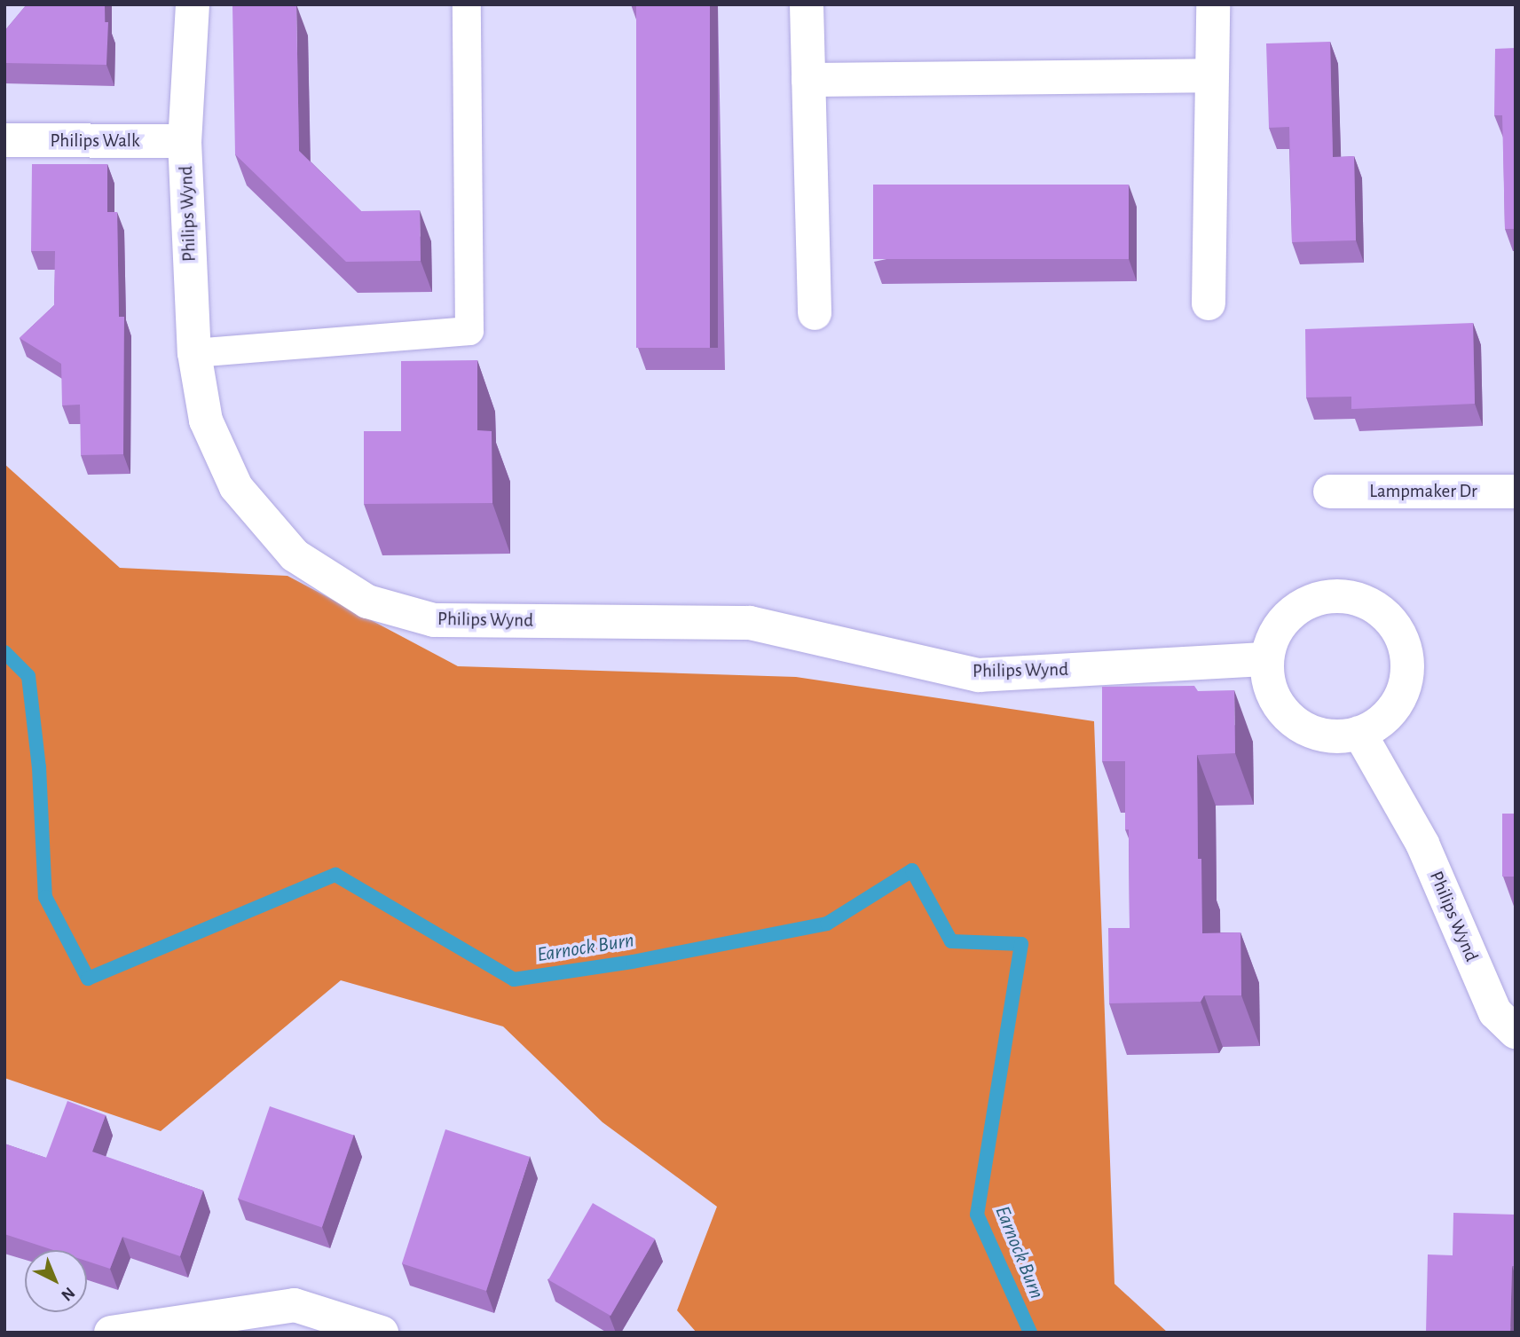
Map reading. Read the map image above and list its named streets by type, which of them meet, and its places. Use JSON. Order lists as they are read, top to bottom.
{
  "streets": {
    "street": ["Philips Walk", "Philips Wynd", "Lampmaker Dr"]
  },
  "crossings": [
    ["Philips Walk", "Philips Wynd"]
  ],
  "water": ["Earnock Burn"],
  "north": "bottom right"
}
